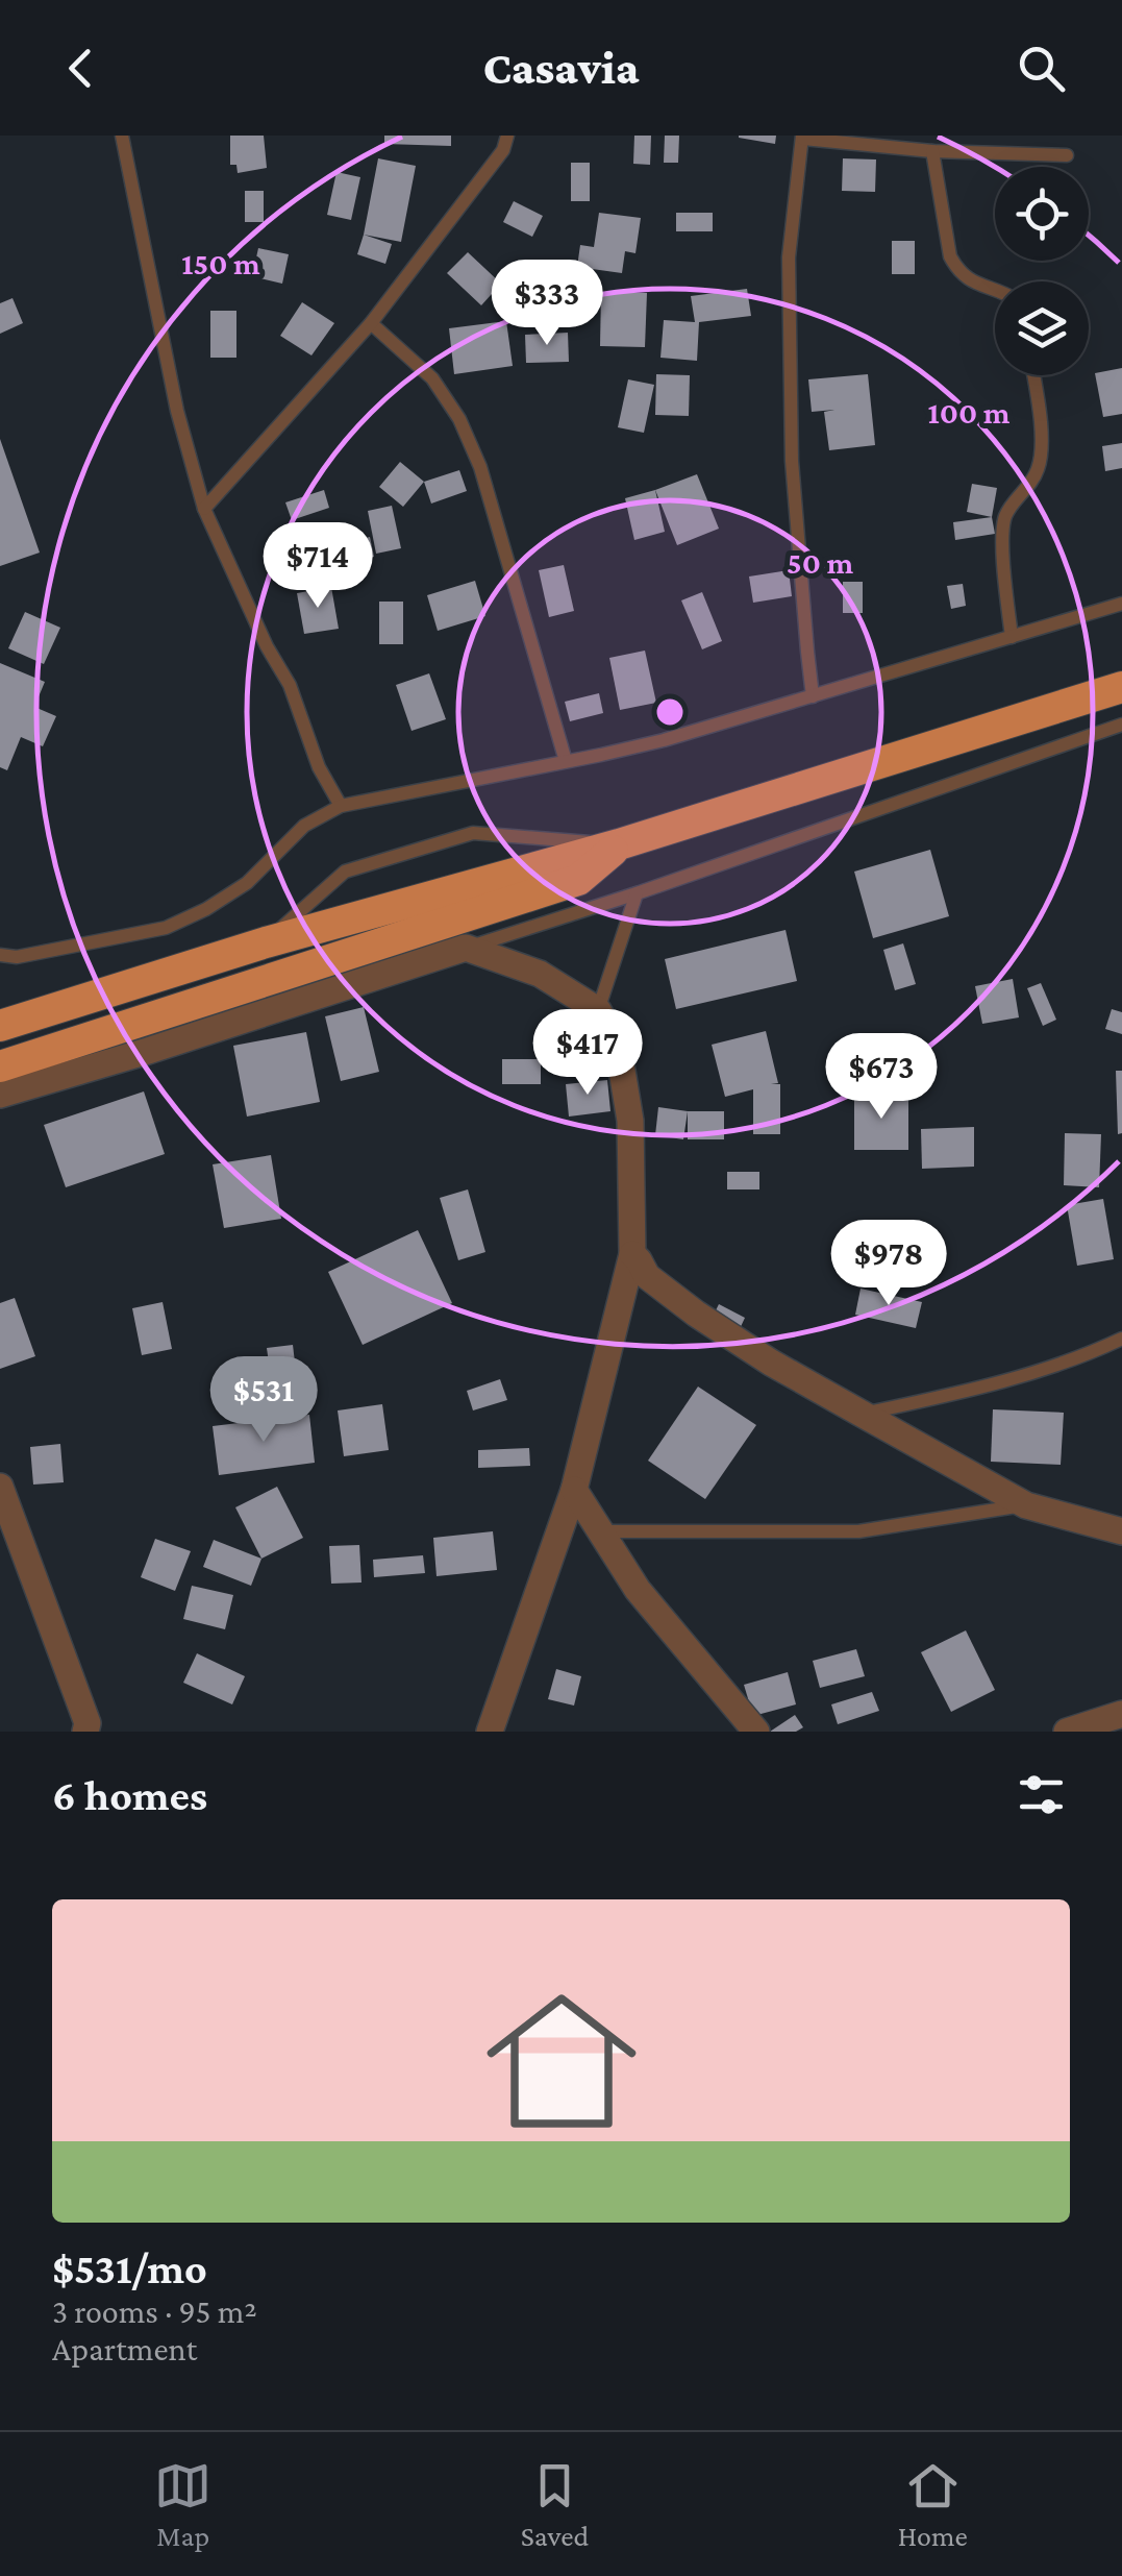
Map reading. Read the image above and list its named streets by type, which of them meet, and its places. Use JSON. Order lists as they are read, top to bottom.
{
  "page": {
    "header": "Casavia",
    "price": [
      "$333",
      "$714",
      "$417",
      "$673",
      "$978",
      "$531"
    ],
    "heading": "6 homes",
    "list": [
      {
        "name": "$531/mo",
        "note": "3 rooms · 95 m² · Apartment"
      }
    ],
    "tabs": ["Map", "Saved", "Home"]
  },
  "rings": ["150 m", "100 m", "50 m"]
}
